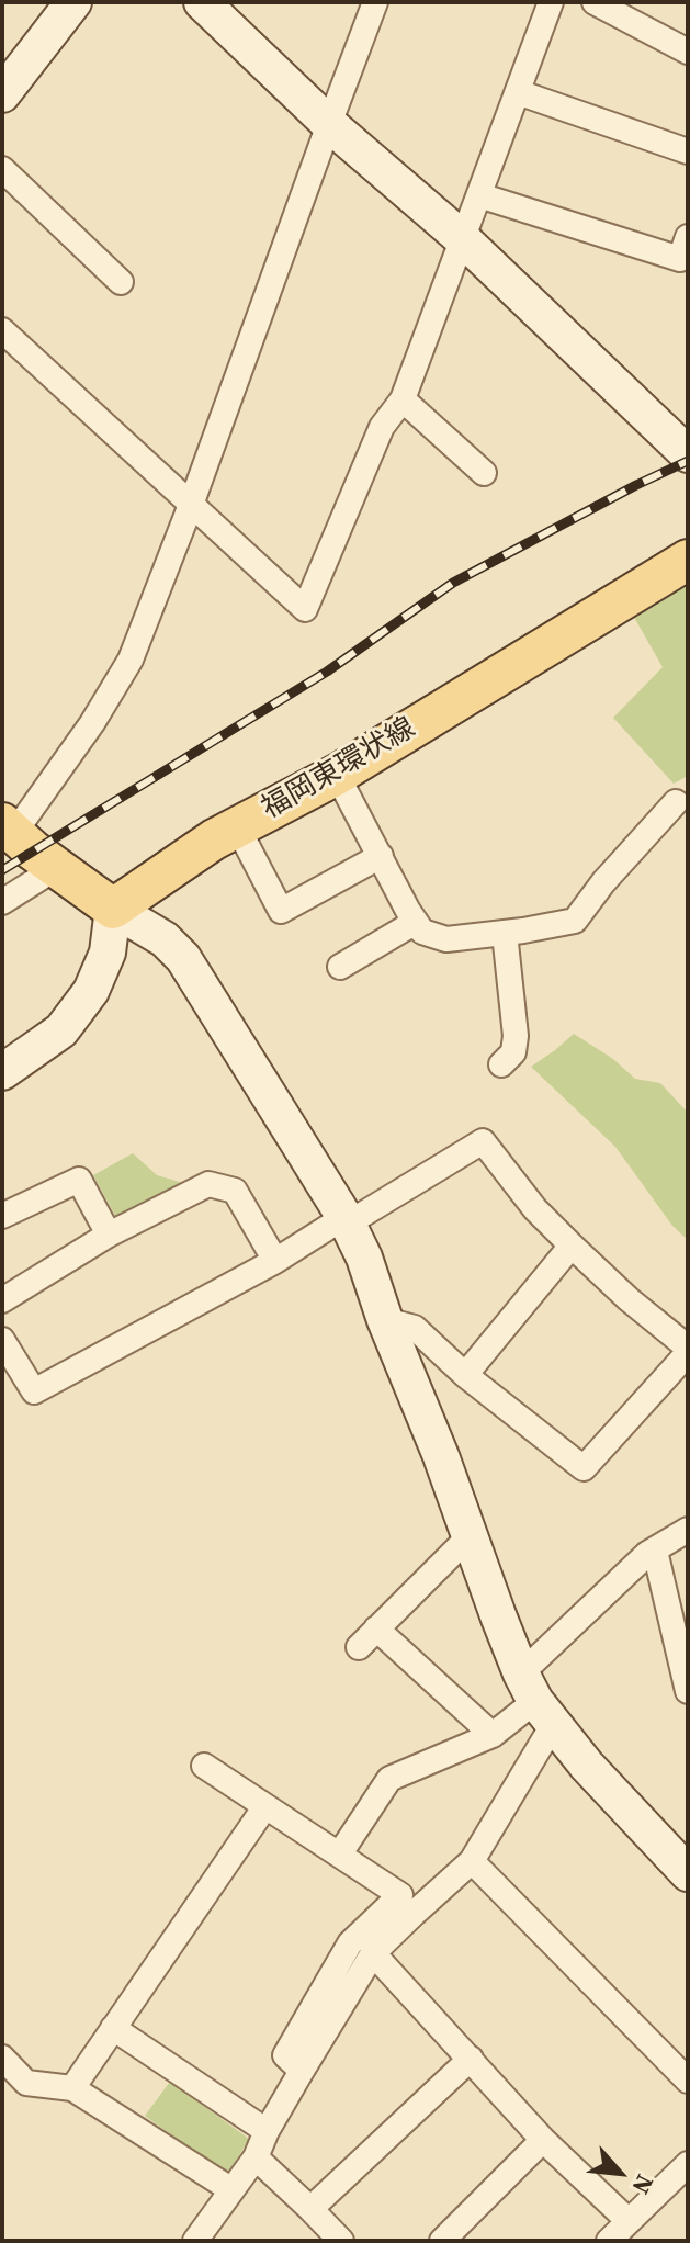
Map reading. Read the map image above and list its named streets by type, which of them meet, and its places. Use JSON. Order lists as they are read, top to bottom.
{
  "streets": {
    "main road": ["福岡東環状線"]
  },
  "north": "bottom right"
}
